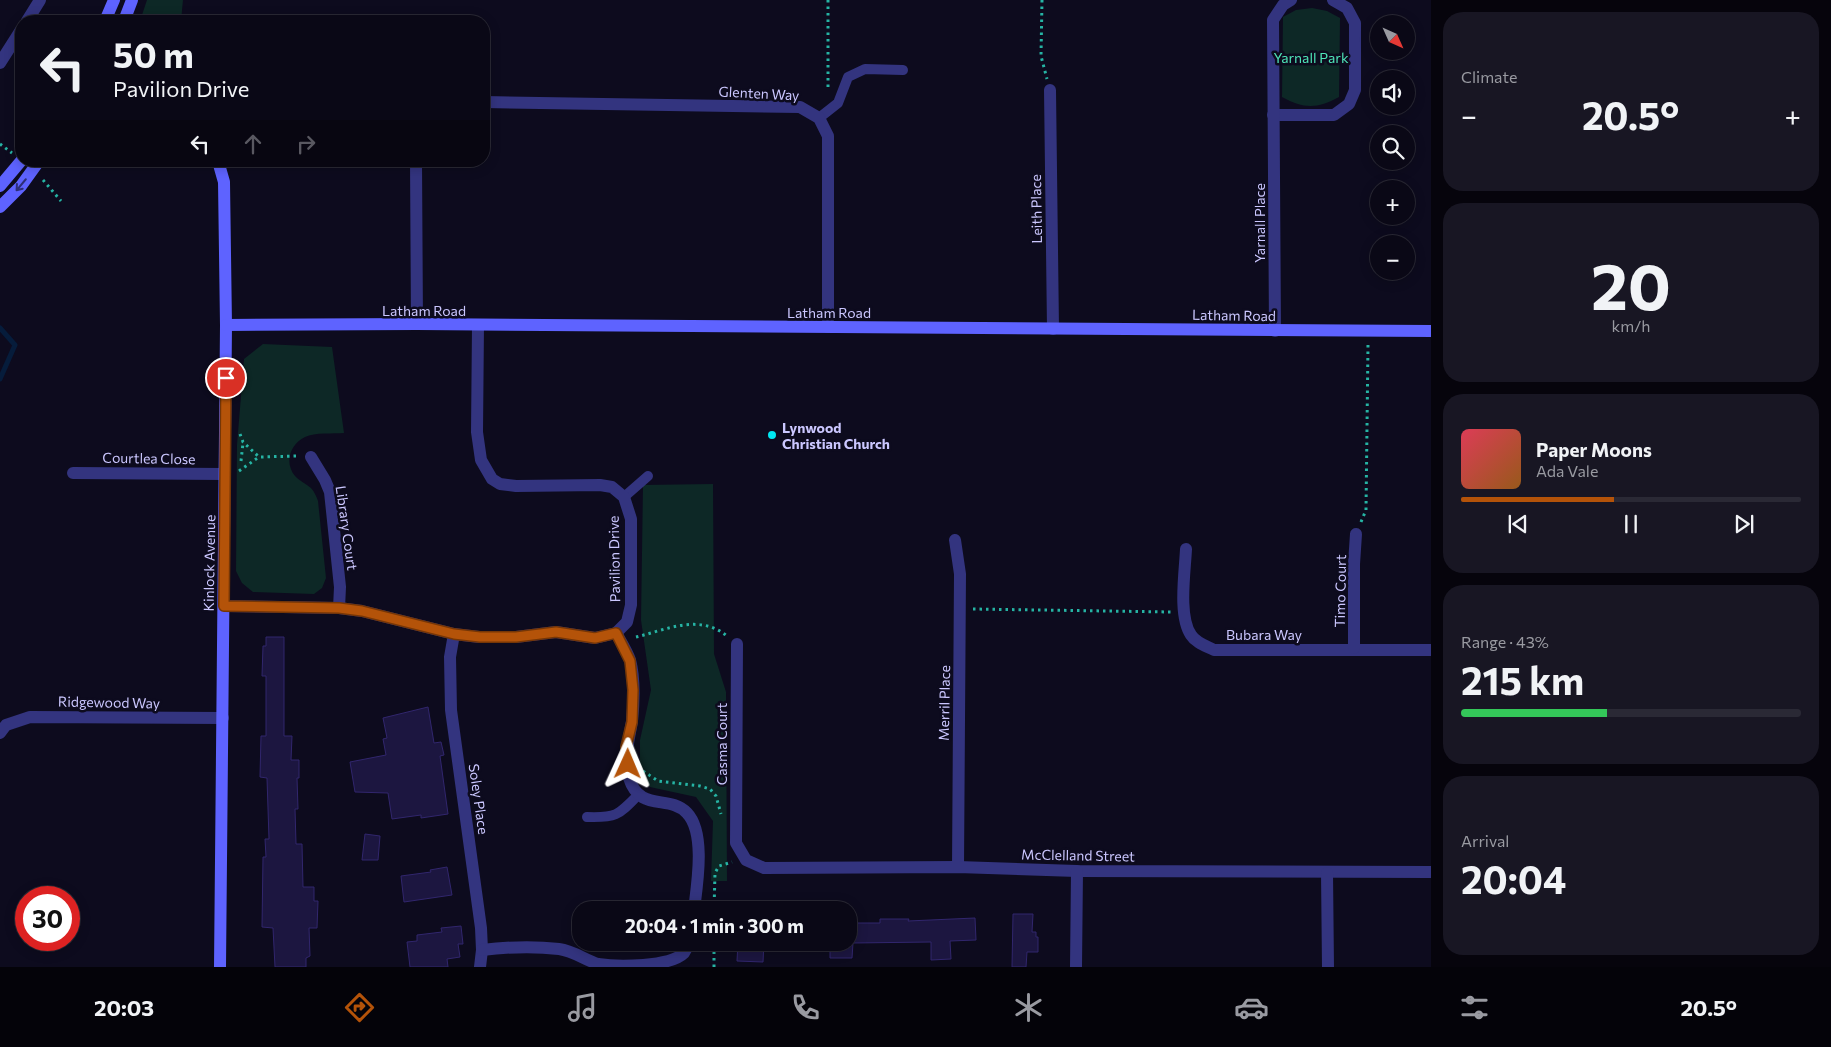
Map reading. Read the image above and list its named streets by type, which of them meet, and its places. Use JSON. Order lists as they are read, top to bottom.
{
  "streets": {
    "street": [
      "Glenten Way",
      "Leith Place",
      "Yarnall Place",
      "Latham Road",
      "Courtlea Close",
      "Library Court",
      "Pavilion Drive",
      "Kinlock Avenue",
      "Timo Court",
      "Bubara Way",
      "Ridgewood Way",
      "Merril Place",
      "Casma Court",
      "Soley Place",
      "McClelland Street"
    ]
  },
  "crossings": [
    ["Leith Place", "Latham Road"],
    ["Yarnall Place", "Latham Road"],
    ["Latham Road", "Pavilion Drive"],
    ["Latham Road", "Kinlock Avenue"],
    ["Courtlea Close", "Kinlock Avenue"],
    ["Kinlock Avenue", "Ridgewood Way"],
    ["Timo Court", "Bubara Way"],
    ["Merril Place", "McClelland Street"],
    ["Casma Court", "McClelland Street"]
  ],
  "parks": ["Yarnall Park"],
  "places": ["Lynwood Christian Church"],
  "north": "bottom right",
  "page": {
    "tile": [
      "Climate",
      ["20", "km/h"],
      ["Range · 43%", "215 km"],
      ["Arrival", "20:04"]
    ],
    "map_buttons": ["+", "−"],
    "turn": ["50 m", "Pavilion Drive"],
    "heat": ["−", "20.5°", "+"],
    "song": ["Paper Moons", "Ada Vale"],
    "limit": "30",
    "trip": "20:04 · 1 min · 300 m",
    "tabs": ["20:03", "20.5°"]
  }
}
